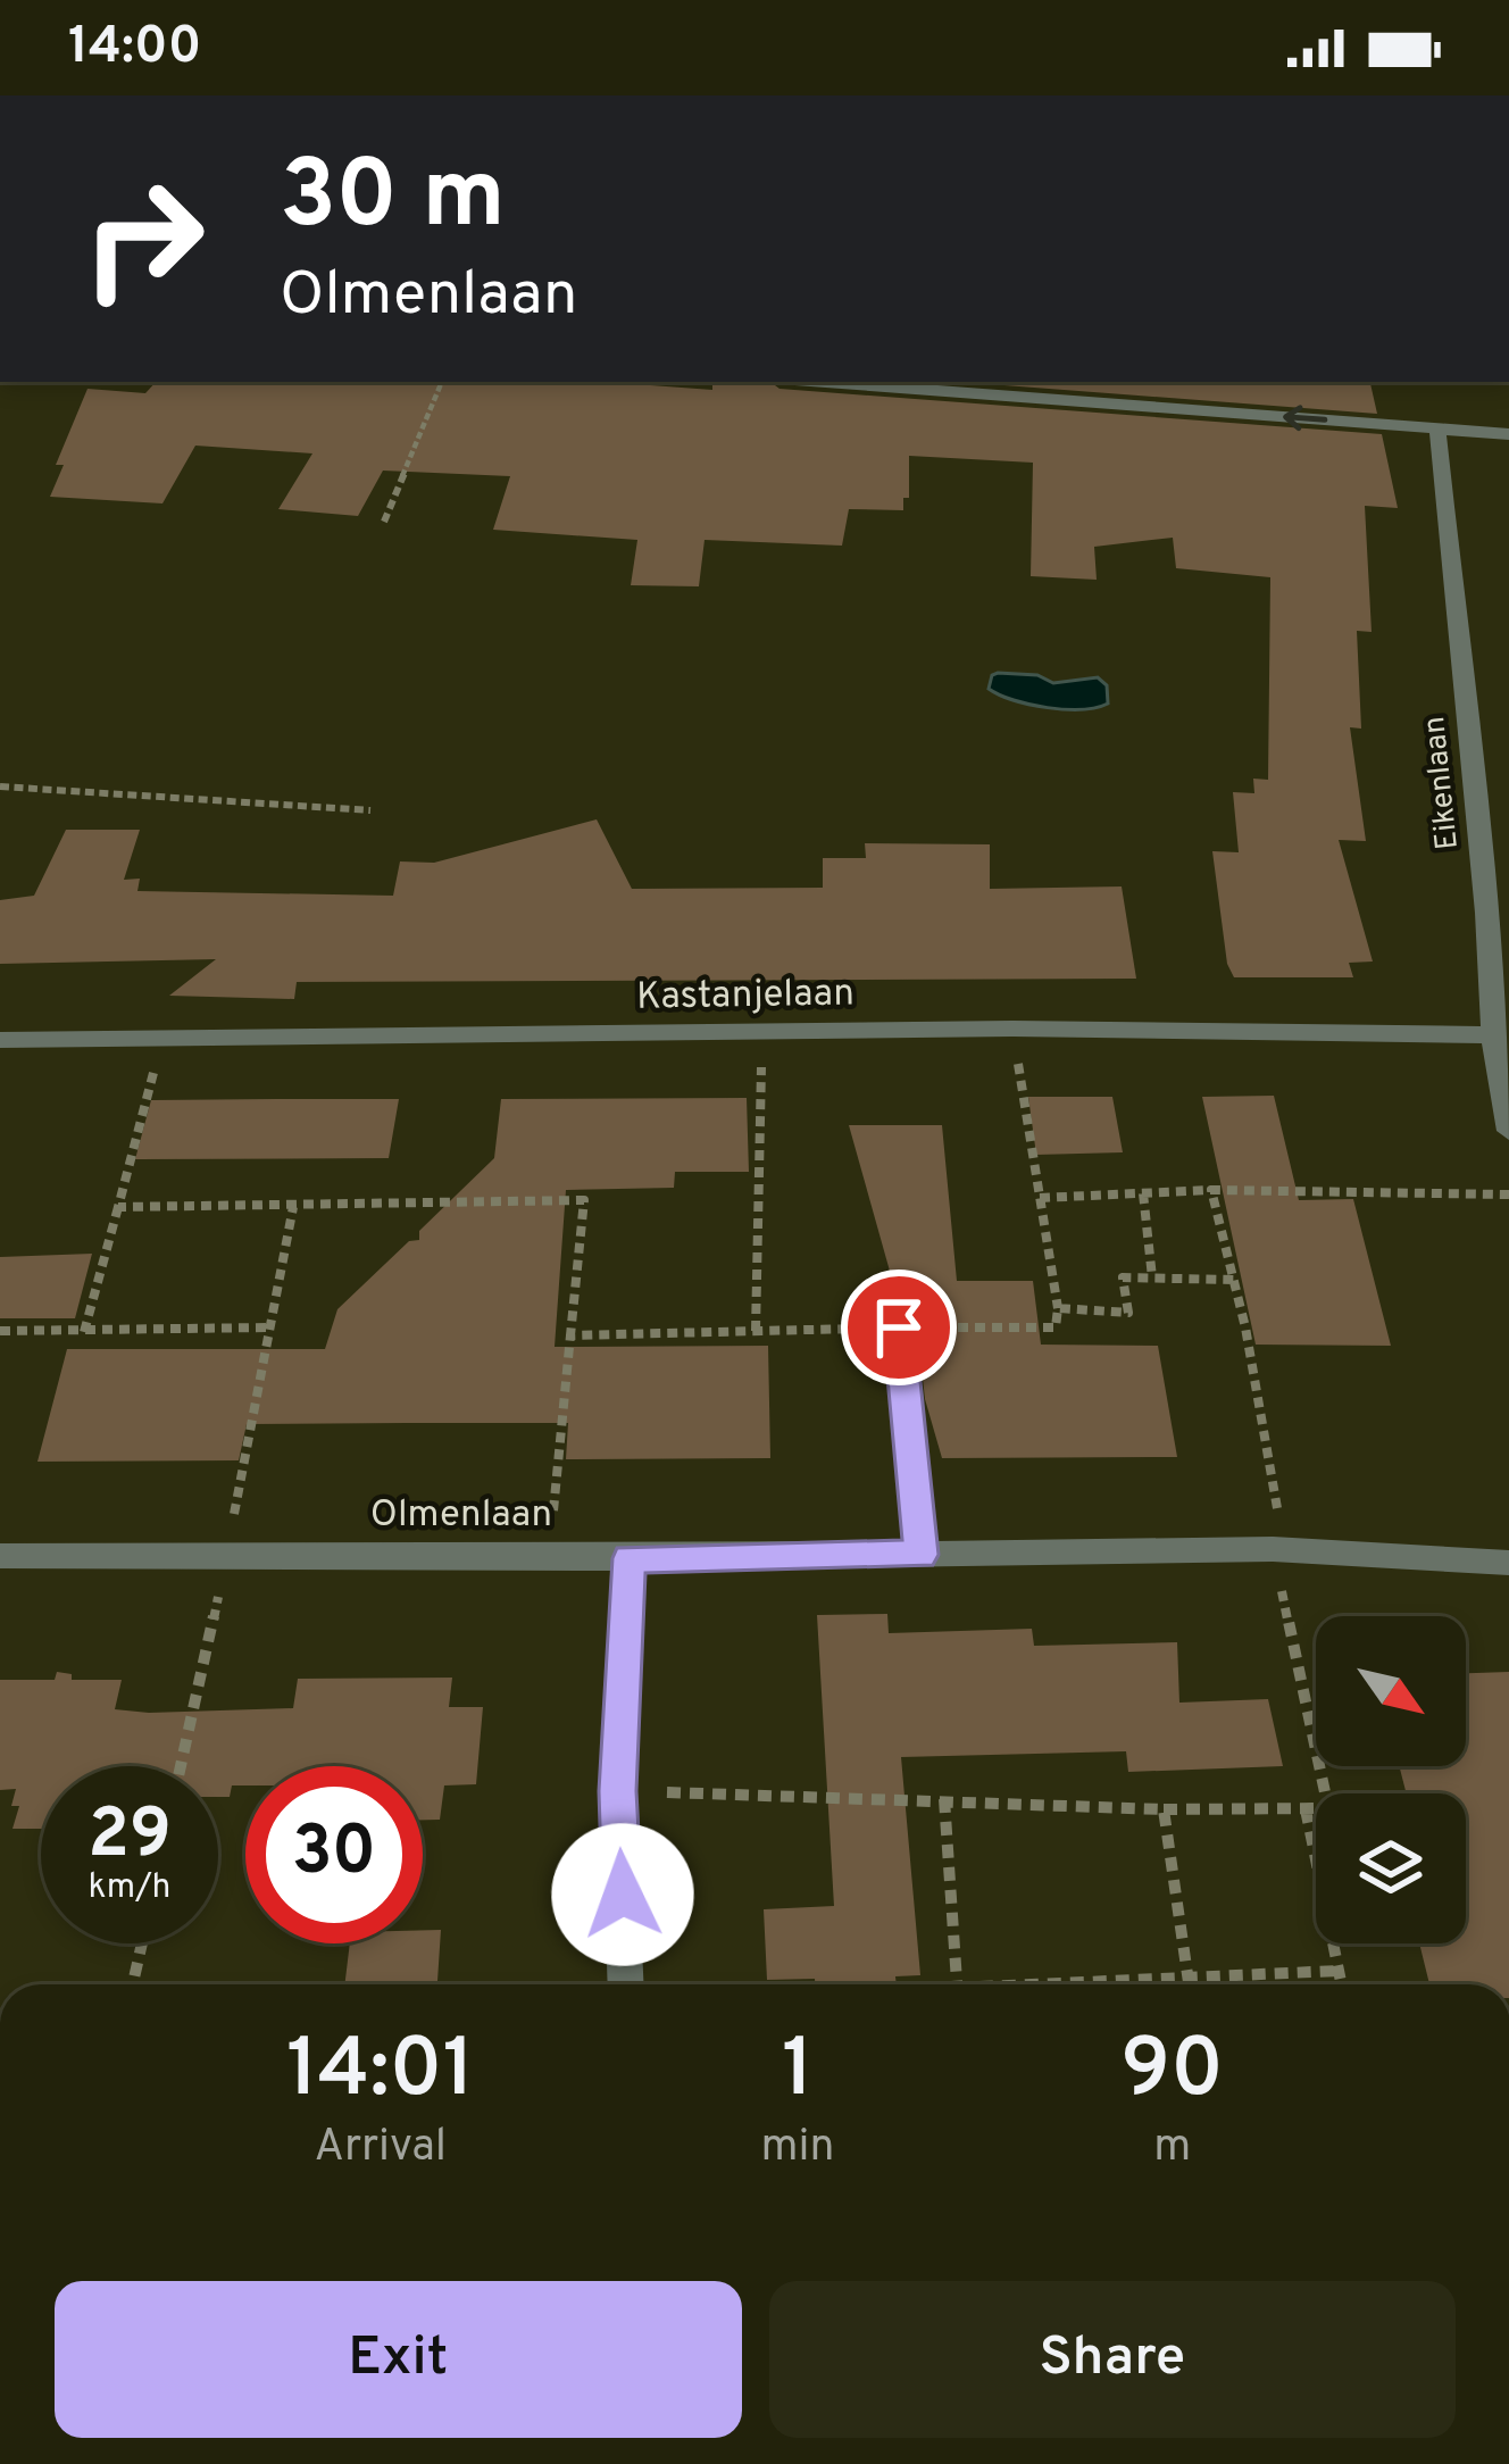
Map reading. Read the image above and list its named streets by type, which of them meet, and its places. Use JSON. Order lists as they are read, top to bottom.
{
  "streets": {
    "street": ["Eikenlaan", "Kastanjelaan", "Olmenlaan"]
  },
  "crossings": [
    ["Eikenlaan", "Kastanjelaan"]
  ],
  "north": "bottom right",
  "page": {
    "status": "14:00",
    "turn": ["30 m", "Olmenlaan"],
    "speed": "29 km/h",
    "limit": "30",
    "eta": [
      "14:01",
      "Arrival",
      "1",
      "min",
      "90",
      "m"
    ],
    "buttons": ["Exit", "Share"]
  }
}
